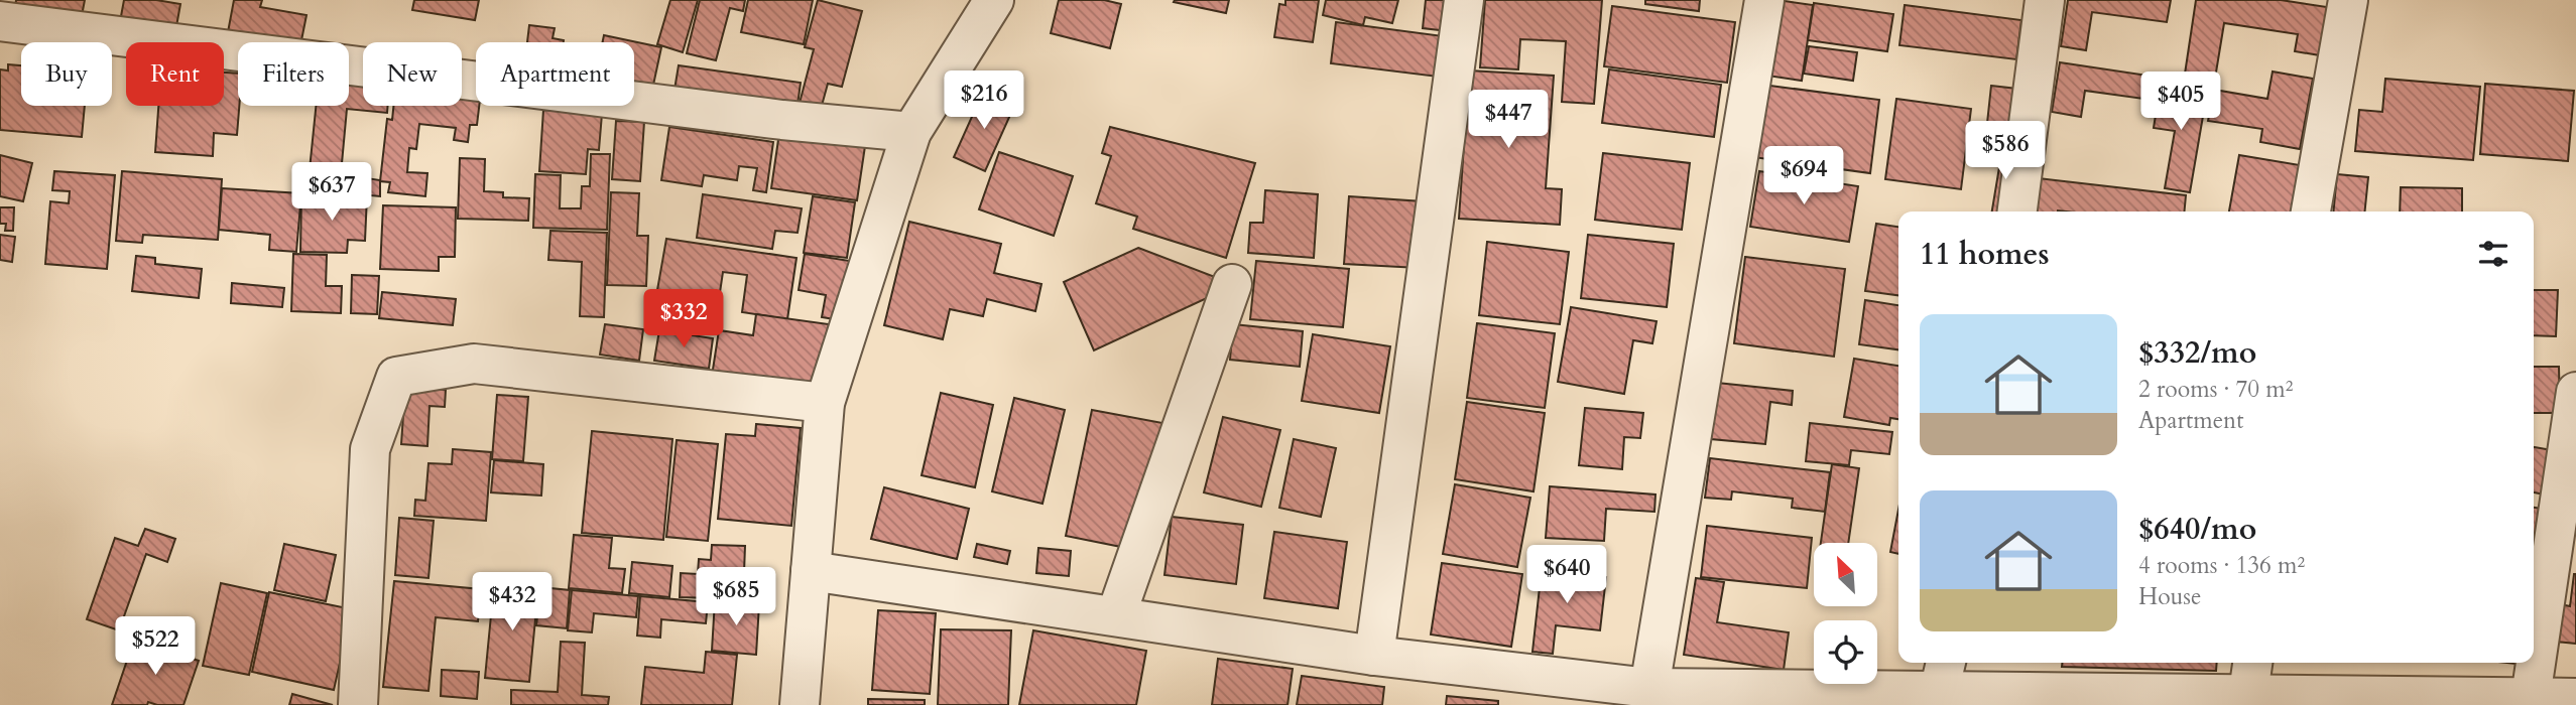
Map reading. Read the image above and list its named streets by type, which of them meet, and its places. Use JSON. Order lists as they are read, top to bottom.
{
  "north": "top left",
  "page": {
    "chip": [
      "Buy",
      "Rent",
      "Filters",
      "New",
      "Apartment"
    ],
    "price": [
      "$216",
      "$405",
      "$447",
      "$586",
      "$694",
      "$637",
      "$332",
      "$640",
      "$685",
      "$432",
      "$522"
    ],
    "heading": "11 homes",
    "list": [
      {
        "name": "$332/mo",
        "note": "2 rooms · 70 m² · Apartment"
      },
      {
        "name": "$640/mo",
        "note": "4 rooms · 136 m² · House"
      }
    ]
  }
}
